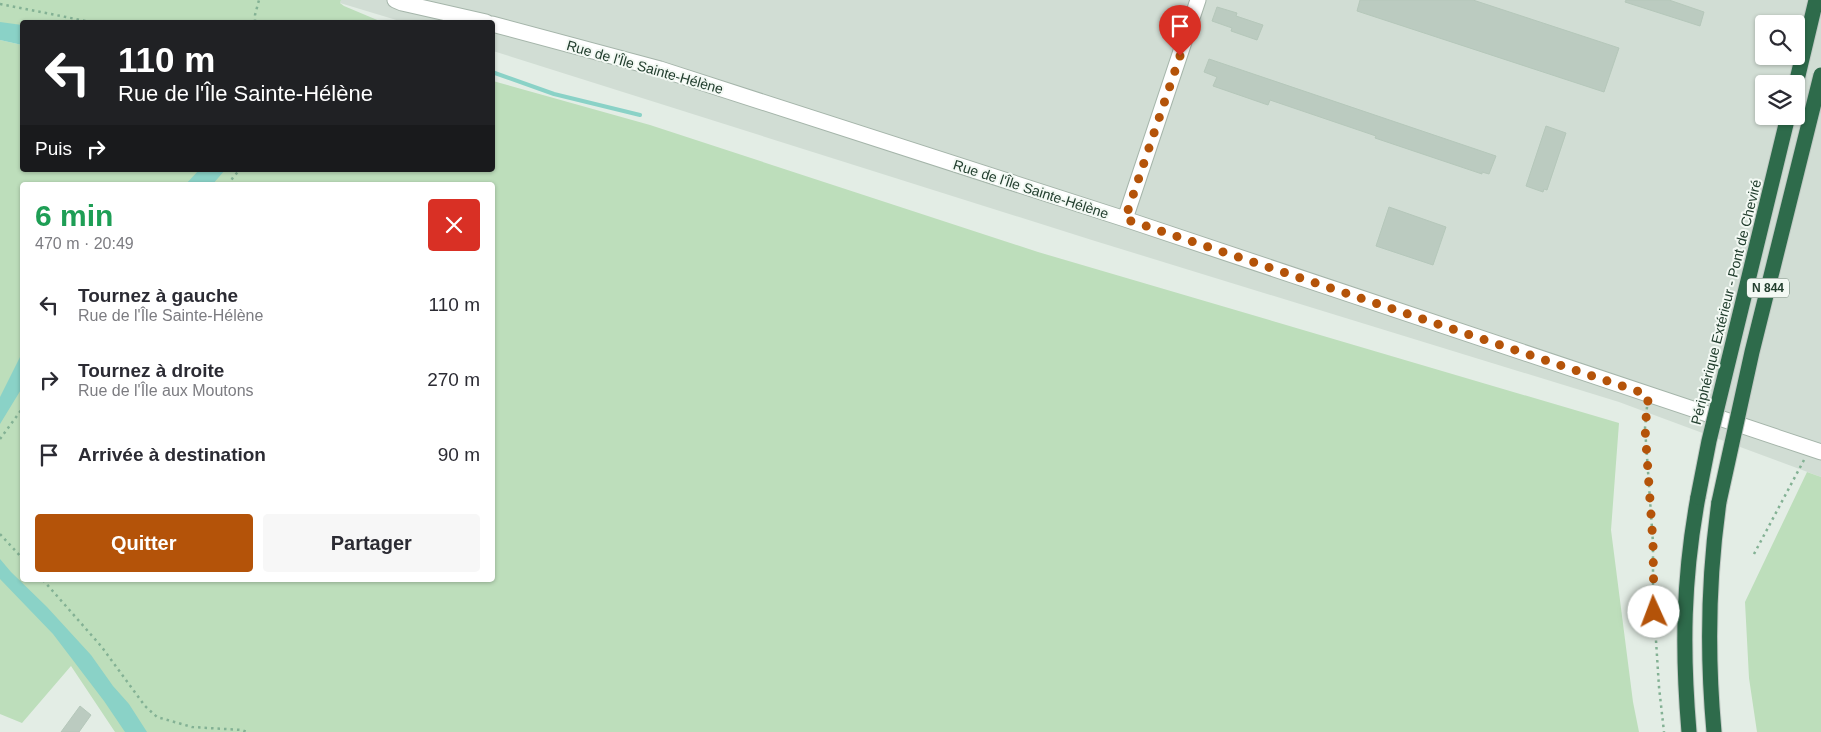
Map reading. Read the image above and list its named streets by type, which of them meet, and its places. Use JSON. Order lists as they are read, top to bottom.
{
  "streets": {
    "highway": ["N 844", "Périphérique Extérieur - Pont de Cheviré"],
    "street": ["Rue de l'Île Sainte-Hélène"]
  },
  "page": {
    "turn": ["110 m", "Rue de l'Île Sainte-Hélène"],
    "then": "Puis",
    "heading": ["6 min", "470 m · 20:49"],
    "list": [
      {
        "name": "Tournez à gauche",
        "note": "Rue de l'Île Sainte-Hélène",
        "value": "110 m"
      },
      {
        "name": "Tournez à droite",
        "note": "Rue de l'Île aux Moutons",
        "value": "270 m"
      },
      {
        "name": "Arrivée à destination",
        "value": "90 m"
      }
    ],
    "buttons": ["Quitter", "Partager"]
  }
}
